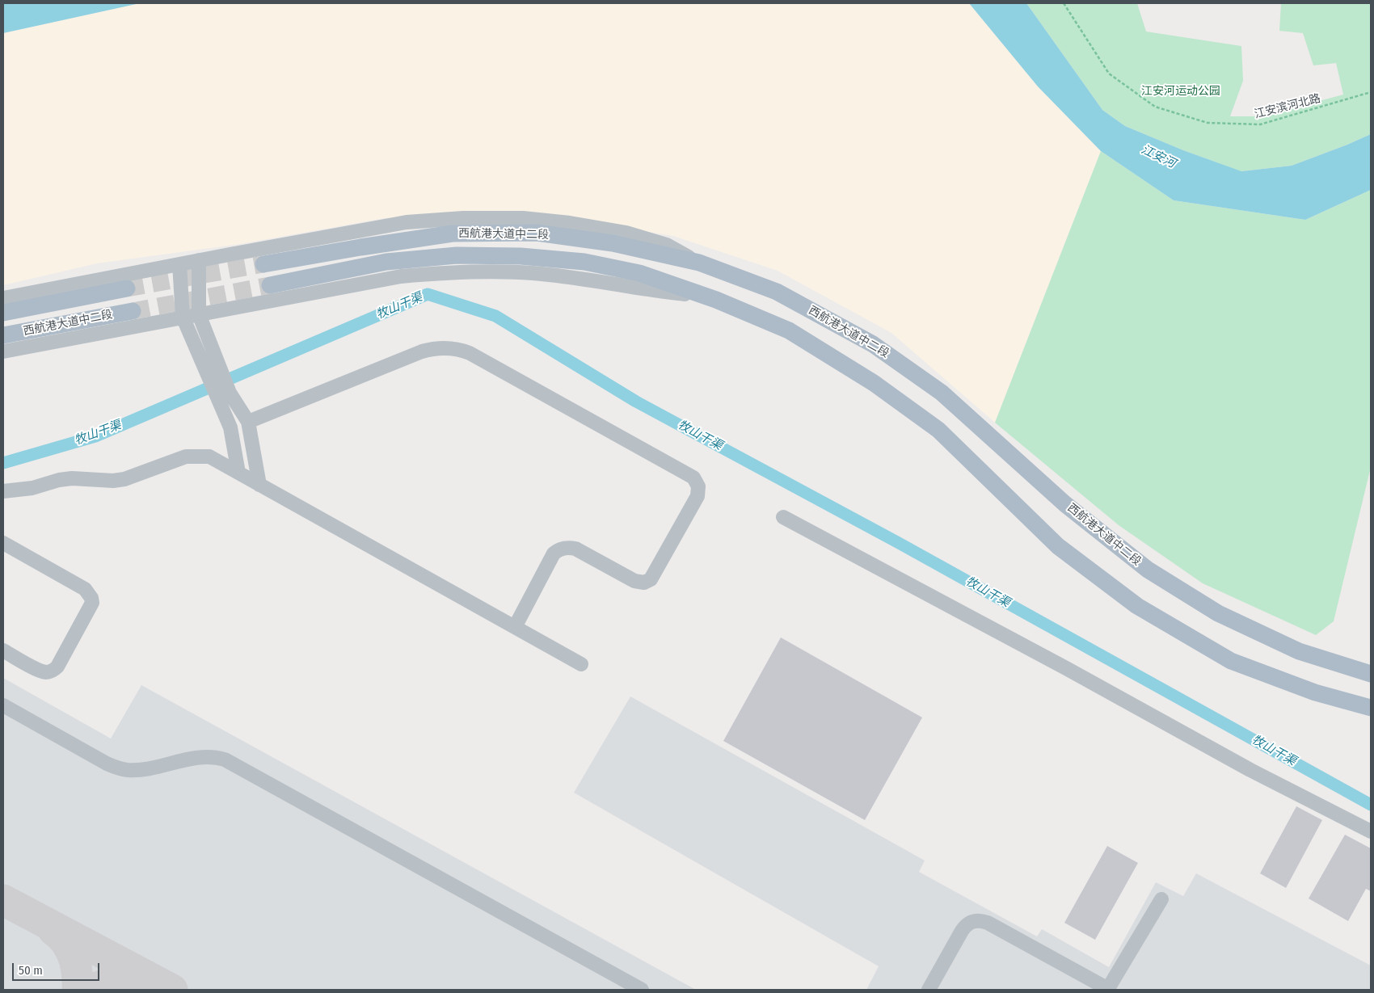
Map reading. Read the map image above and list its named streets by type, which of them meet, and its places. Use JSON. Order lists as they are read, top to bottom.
{
  "streets": {
    "main road": ["西航港大道中二段"],
    "path": ["江安滨河北路"]
  },
  "water": ["江安河", "牧山干渠"],
  "parks": ["江安河运动公园"],
  "scale_bar": "50 m"
}
